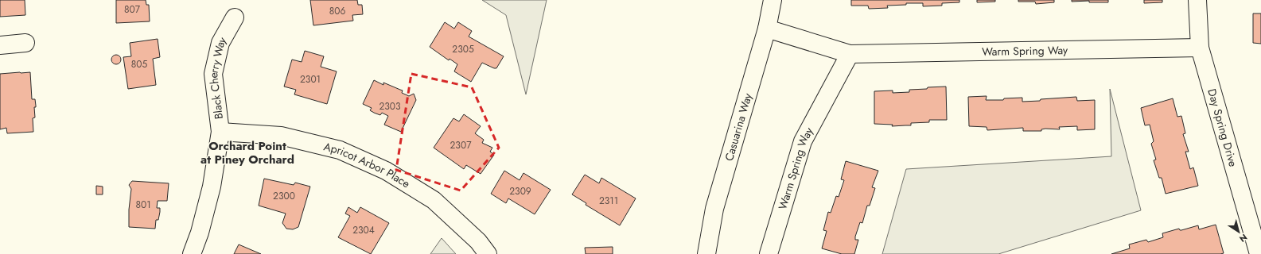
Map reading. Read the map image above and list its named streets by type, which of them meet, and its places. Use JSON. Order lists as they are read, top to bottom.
{
  "streets": {
    "street": [
      "Warm Spring Way",
      "Black Cherry Way",
      "Casuarina Way",
      "Day Spring Drive",
      "Apricot Arbor Place"
    ]
  },
  "crossings": [
    ["Warm Spring Way", "Casuarina Way"],
    ["Warm Spring Way", "Day Spring Drive"],
    ["Black Cherry Way", "Apricot Arbor Place"]
  ],
  "districts": ["Orchard Point at Piney Orchard"],
  "house_numbers": [
    "807",
    "806",
    "2305",
    "805",
    "2301",
    "2303",
    "2307",
    "2309",
    "2300",
    "2311",
    "801",
    "2304"
  ],
  "north": "bottom right"
}
